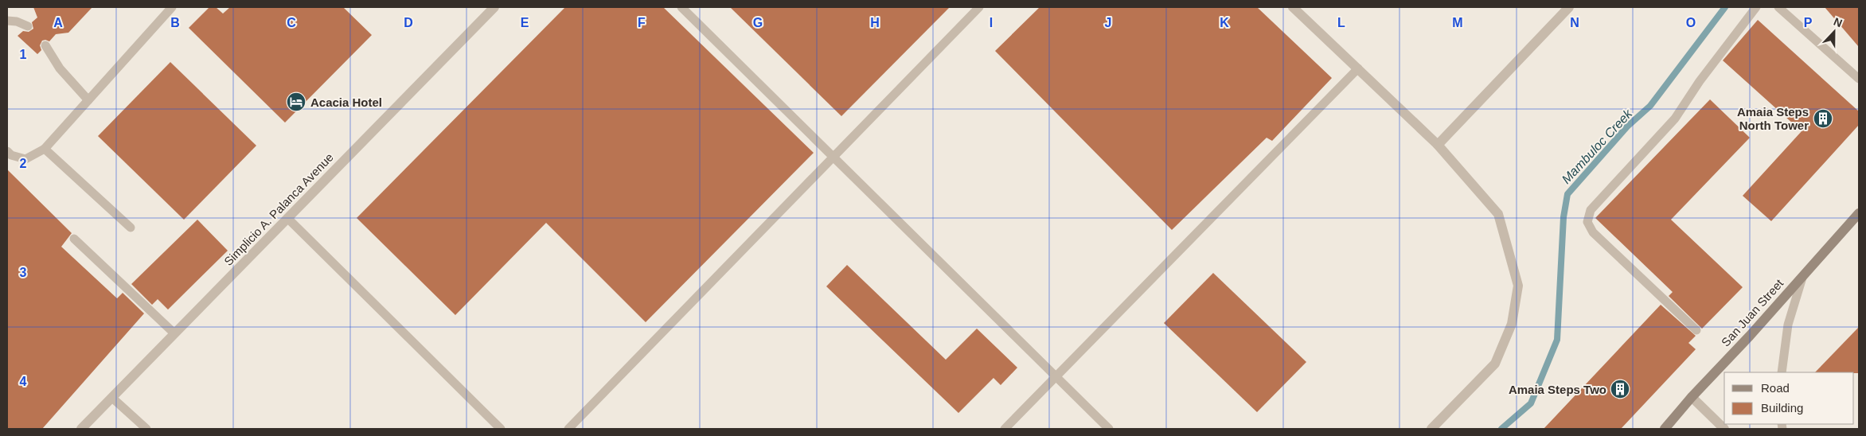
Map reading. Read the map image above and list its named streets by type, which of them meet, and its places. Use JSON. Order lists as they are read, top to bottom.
{
  "streets": {
    "main road": ["San Juan Street"],
    "street": ["Simplicio A. Palanca Avenue"]
  },
  "water": ["Mambuloc Creek"],
  "places": {
    "hotel": ["Acacia Hotel"],
    "building": ["Amaia Steps North Tower", "Amaia Steps Two"]
  },
  "legend": ["Road", "Building"],
  "north": "top",
  "grid": {
    "columns": [
      "A",
      "B",
      "C",
      "D",
      "E",
      "F",
      "G",
      "H",
      "I",
      "J",
      "K",
      "L",
      "M",
      "N",
      "O",
      "P"
    ],
    "rows": [
      "1",
      "2",
      "3",
      "4"
    ]
  }
}
